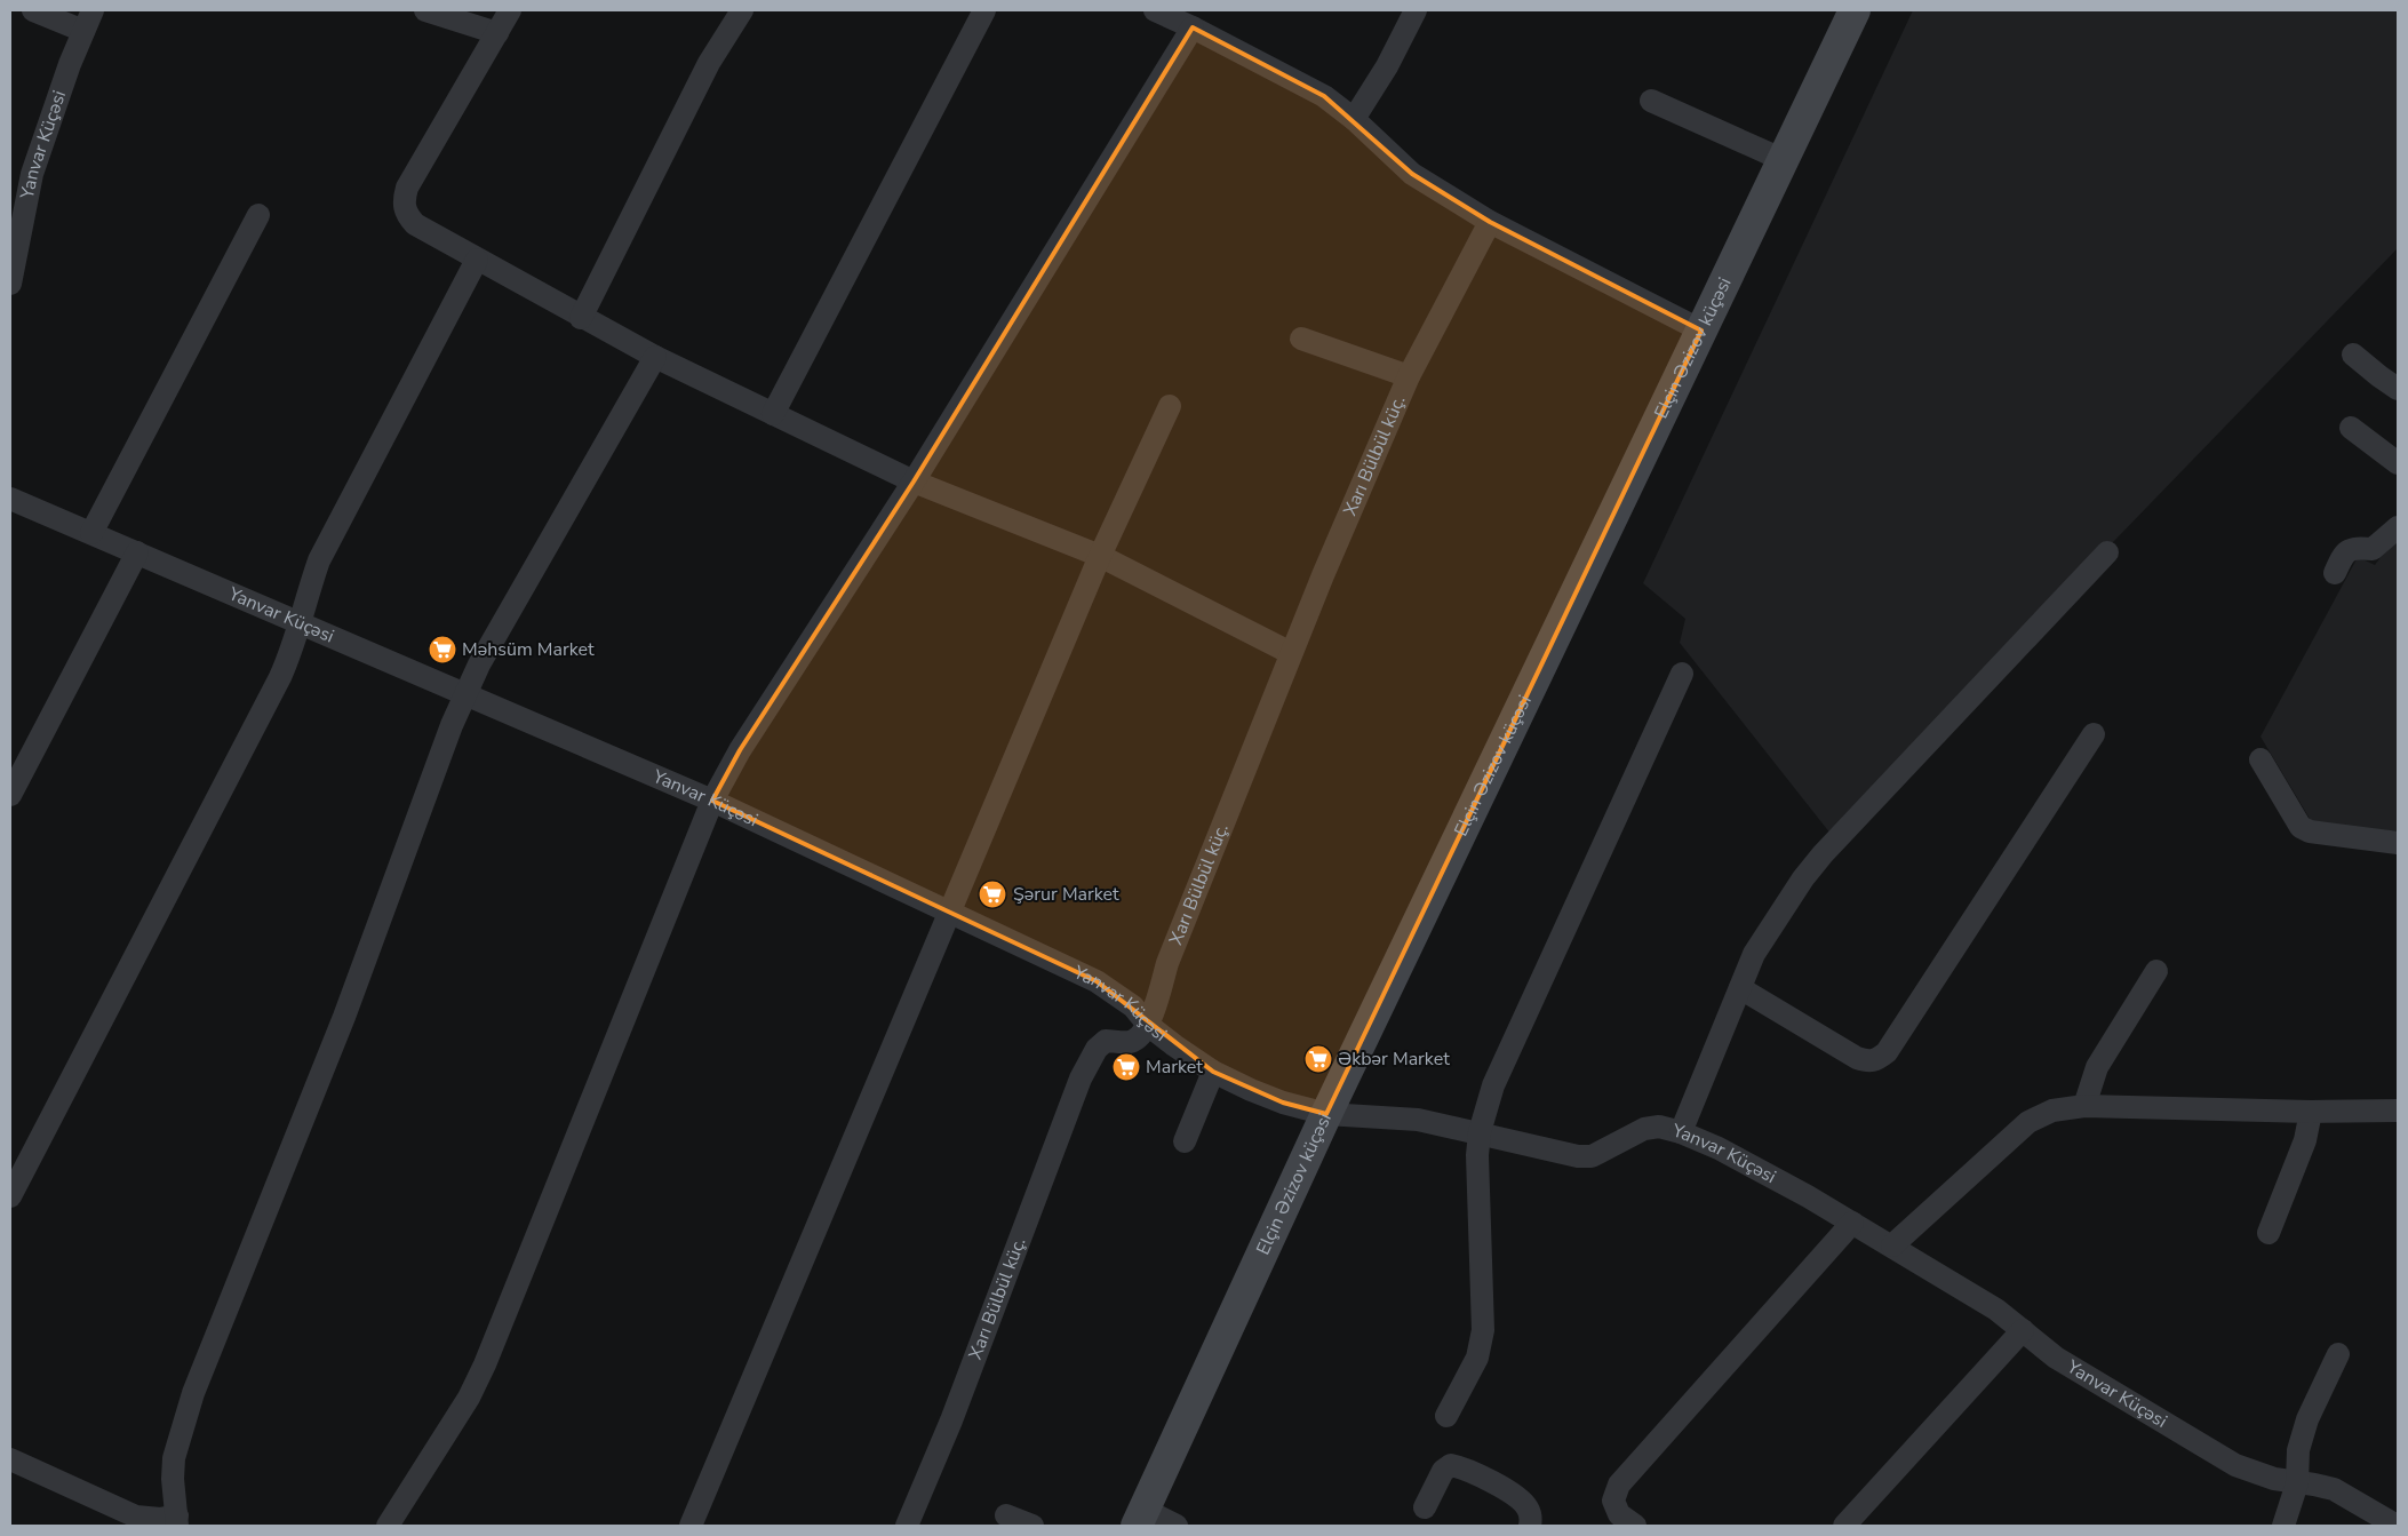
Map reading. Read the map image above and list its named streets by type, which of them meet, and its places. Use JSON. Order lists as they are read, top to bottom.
{
  "streets": {
    "street": ["Yanvar Küçəsi", "Elçin Əzizov küçəsi", "Xarı Bülbül küç."]
  },
  "crossings": [
    ["Yanvar Küçəsi", "Elçin Əzizov küçəsi"],
    ["Yanvar Küçəsi", "Xarı Bülbül küç."]
  ],
  "places": {
    "supermarket": [
      "Məhsüm Market",
      "Şərur Market",
      "Əkbər Market",
      "Market"
    ]
  }
}
